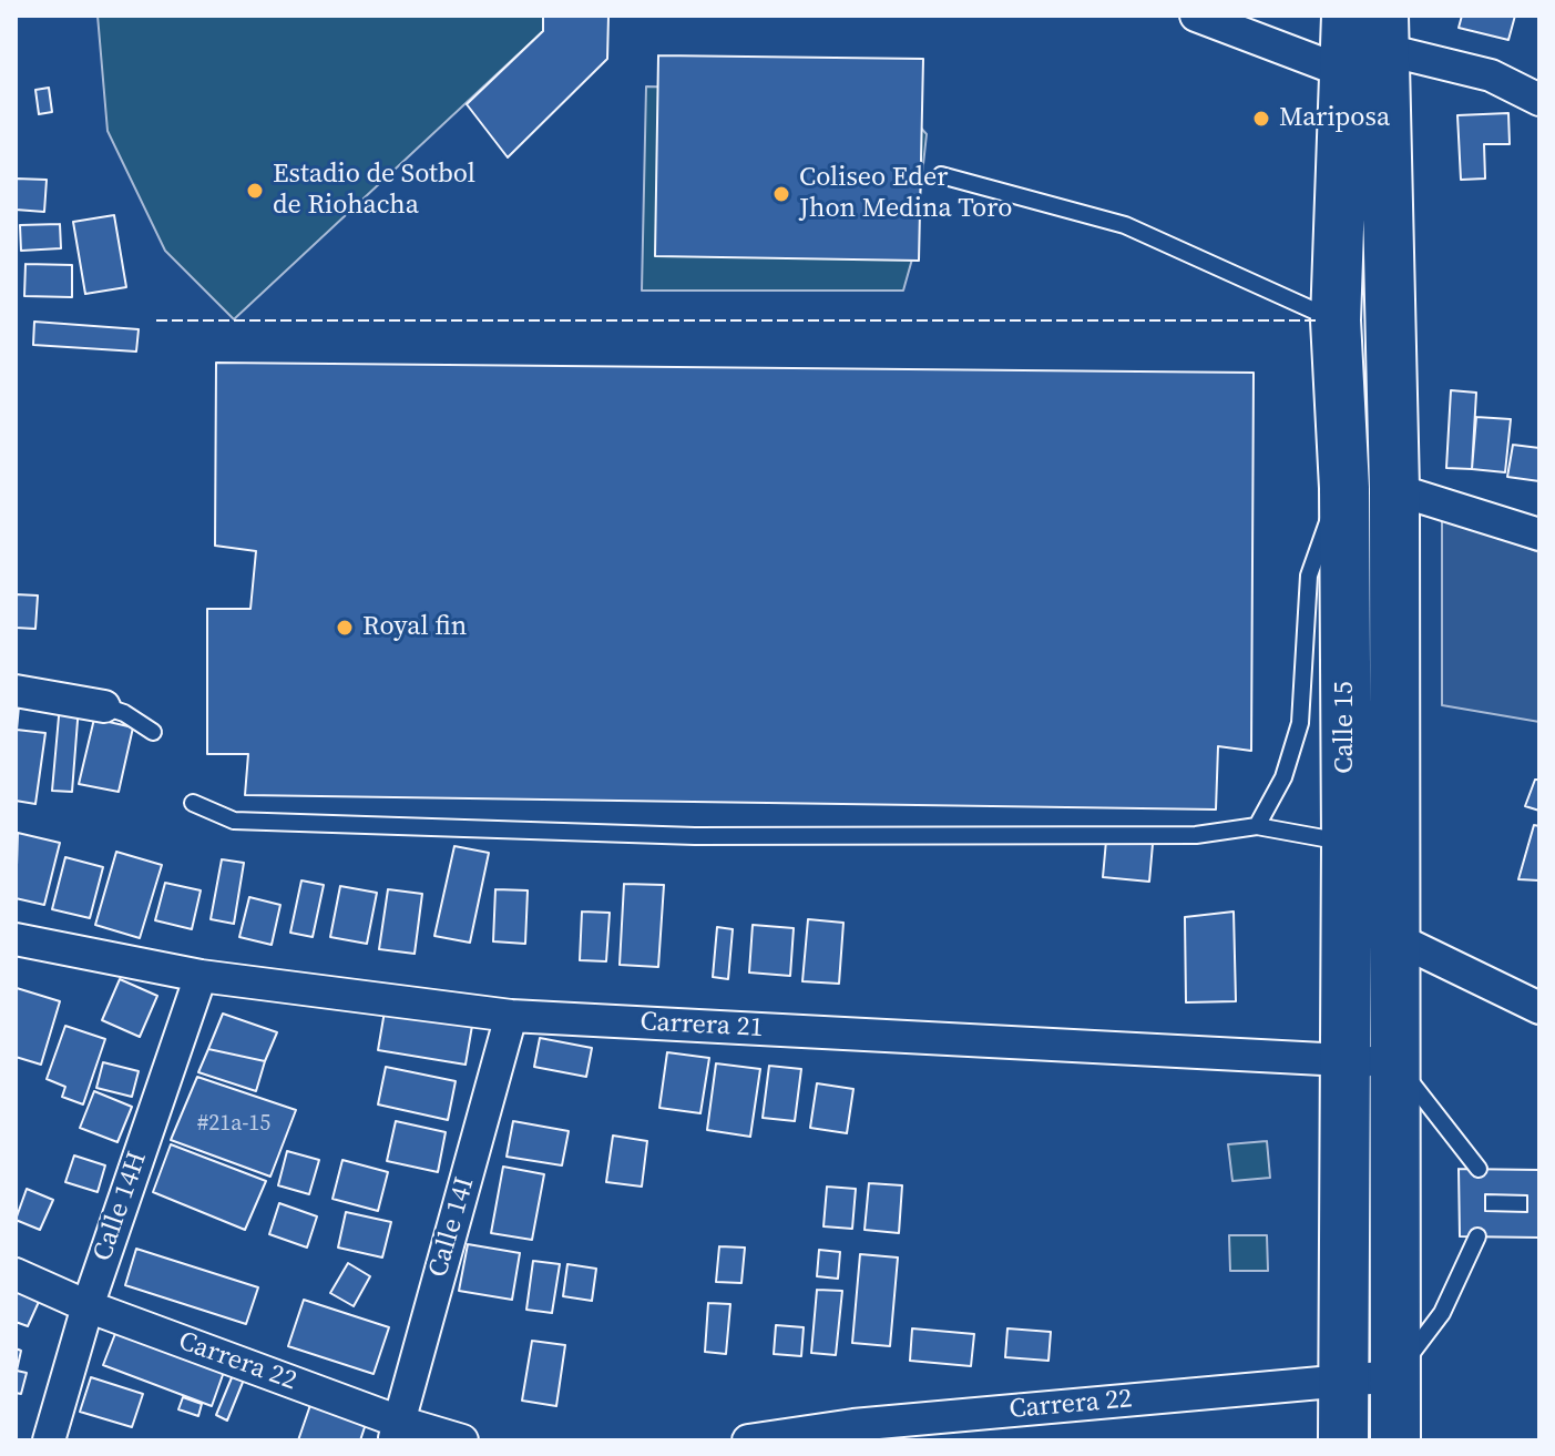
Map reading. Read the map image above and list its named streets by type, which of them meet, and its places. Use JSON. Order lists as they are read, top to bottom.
{
  "streets": {
    "highway": ["Calle 15"],
    "street": [
      "Carrera 21",
      "Calle 14H",
      "Calle 14I",
      "Carrera 22"
    ]
  },
  "crossings": [
    ["Calle 15", "Carrera 21"],
    ["Calle 15", "Carrera 22"],
    ["Carrera 21", "Calle 14H"],
    ["Carrera 21", "Calle 14I"],
    ["Calle 14H", "Carrera 22"],
    ["Calle 14I", "Carrera 22"]
  ],
  "places": [
    "Mariposa",
    "Estadio de Sotbol de Riohacha",
    "Coliseo Eder Jhon Medina Toro",
    "Royal fin"
  ],
  "house_numbers": ["#21a-15"]
}
